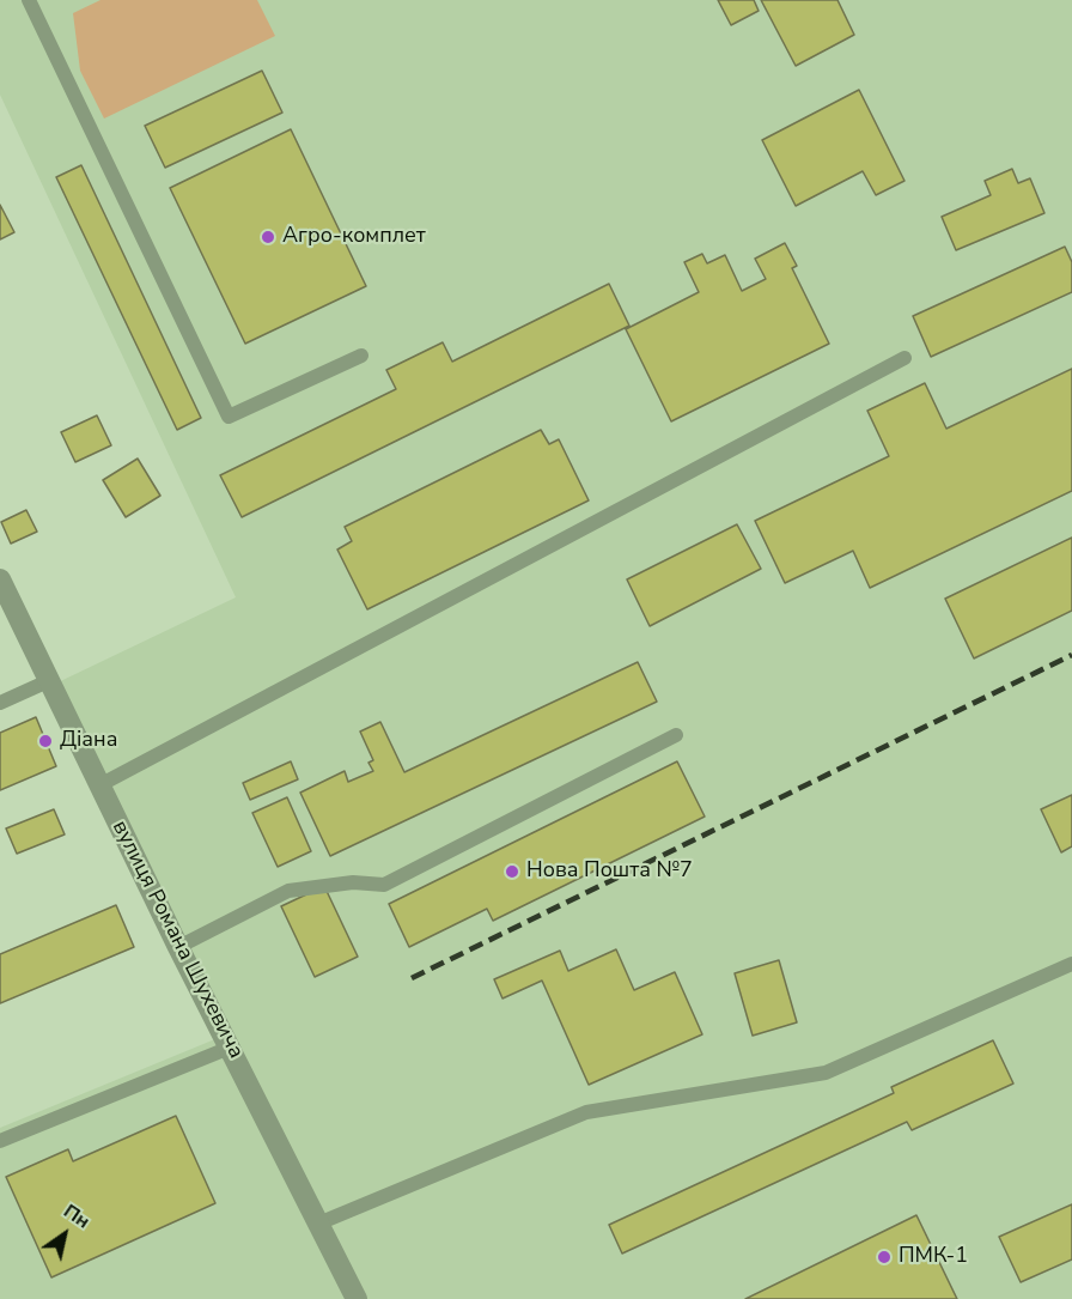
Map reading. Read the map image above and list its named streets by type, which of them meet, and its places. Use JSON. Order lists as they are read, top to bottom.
{
  "streets": {
    "street": ["вулиця Романа Шухевича"]
  },
  "places": [
    "Агро-комплет",
    "Діана",
    "Нова Пошта №7",
    "ПМК-1"
  ],
  "north": "top right"
}
